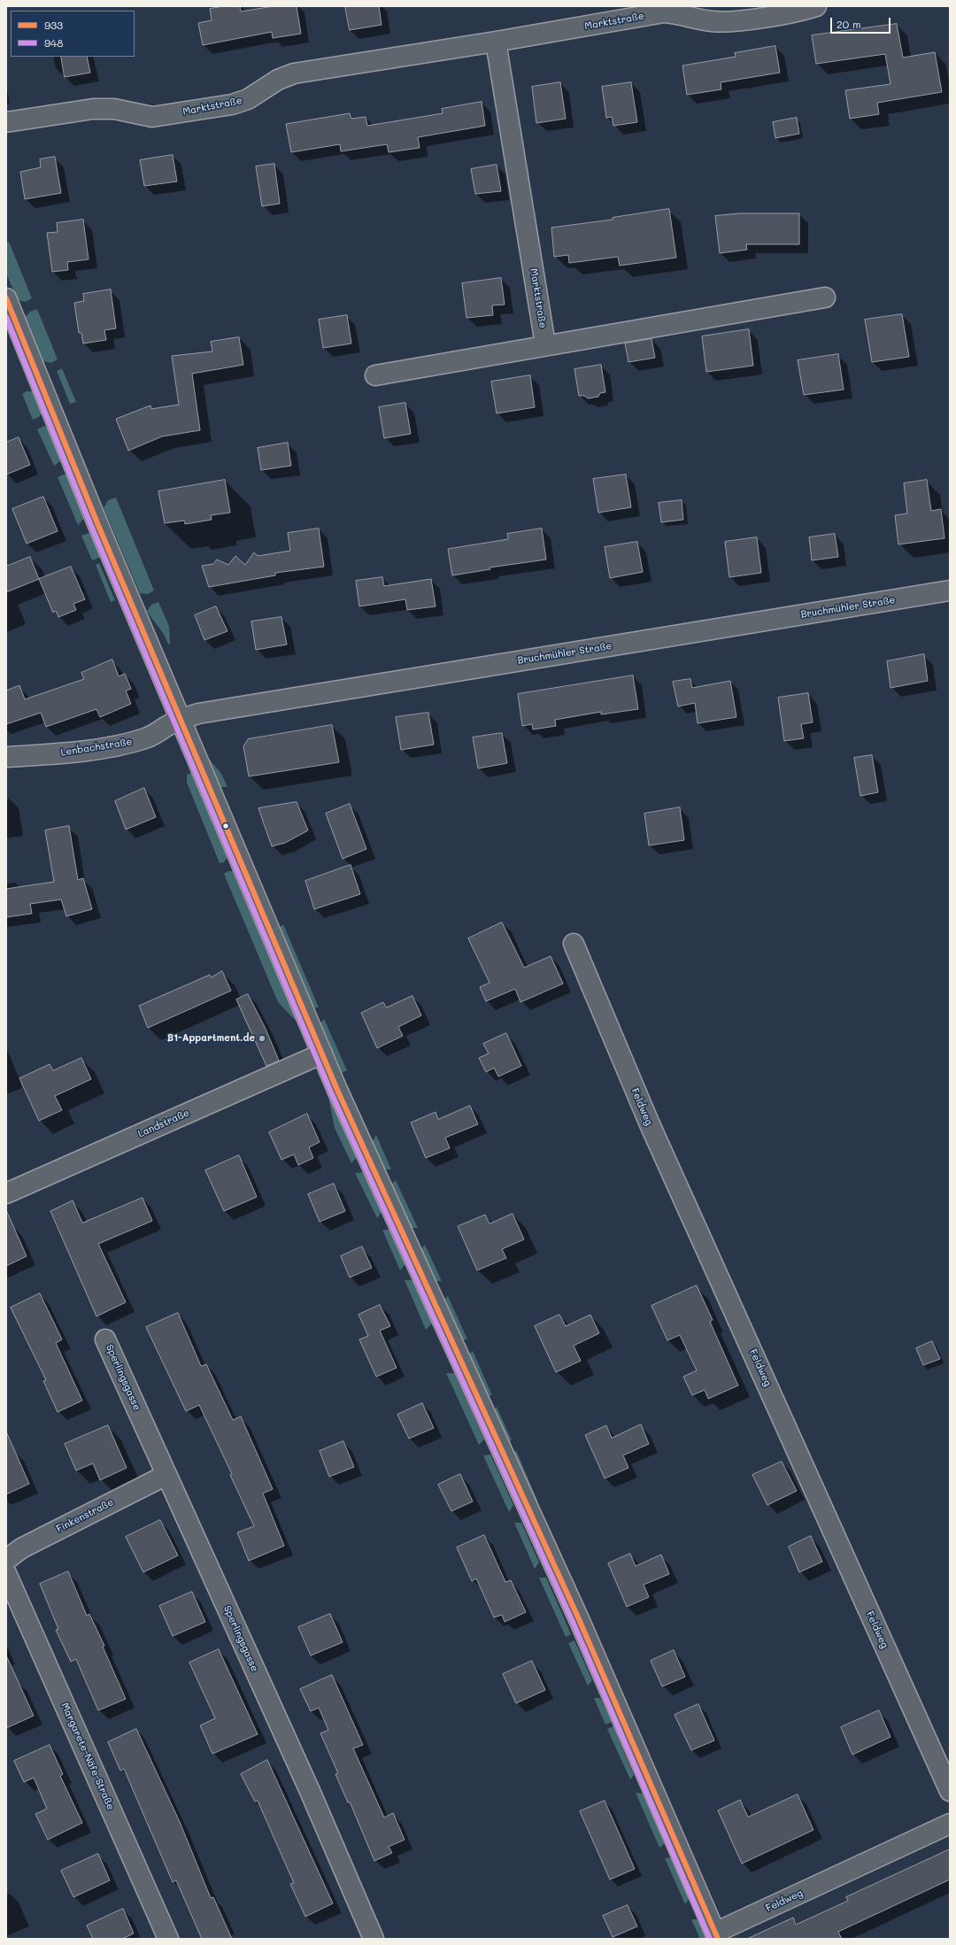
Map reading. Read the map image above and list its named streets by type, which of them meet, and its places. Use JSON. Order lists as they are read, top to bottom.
{
  "streets": {
    "street": [
      "Marktstraße",
      "Bruchmühler Straße",
      "Lenbachstraße",
      "Feldweg",
      "Landstraße",
      "Sperlingsgasse",
      "Finkenstraße",
      "Margarete-Näfe-Straße"
    ]
  },
  "crossings": [
    ["Bruchmühler Straße", "Lenbachstraße"],
    ["Sperlingsgasse", "Finkenstraße"]
  ],
  "places": ["B1-Appartment.de"],
  "lines": ["transit line 933", "transit line 948"],
  "legend": ["933", "948"],
  "scale_bar": "20 m"
}
